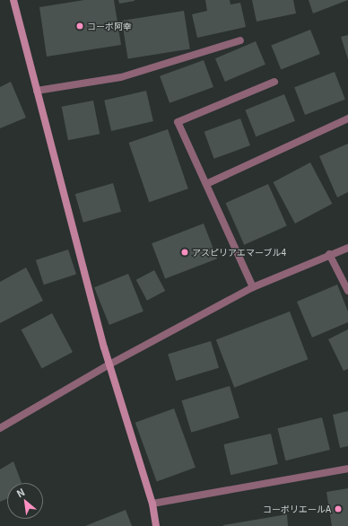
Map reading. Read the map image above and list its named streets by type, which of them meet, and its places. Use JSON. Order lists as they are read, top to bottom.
{
  "places": ["コーポ阿幸", "アスピリアエマーブル4", "コーポリエールA"],
  "north": "top left"
}
